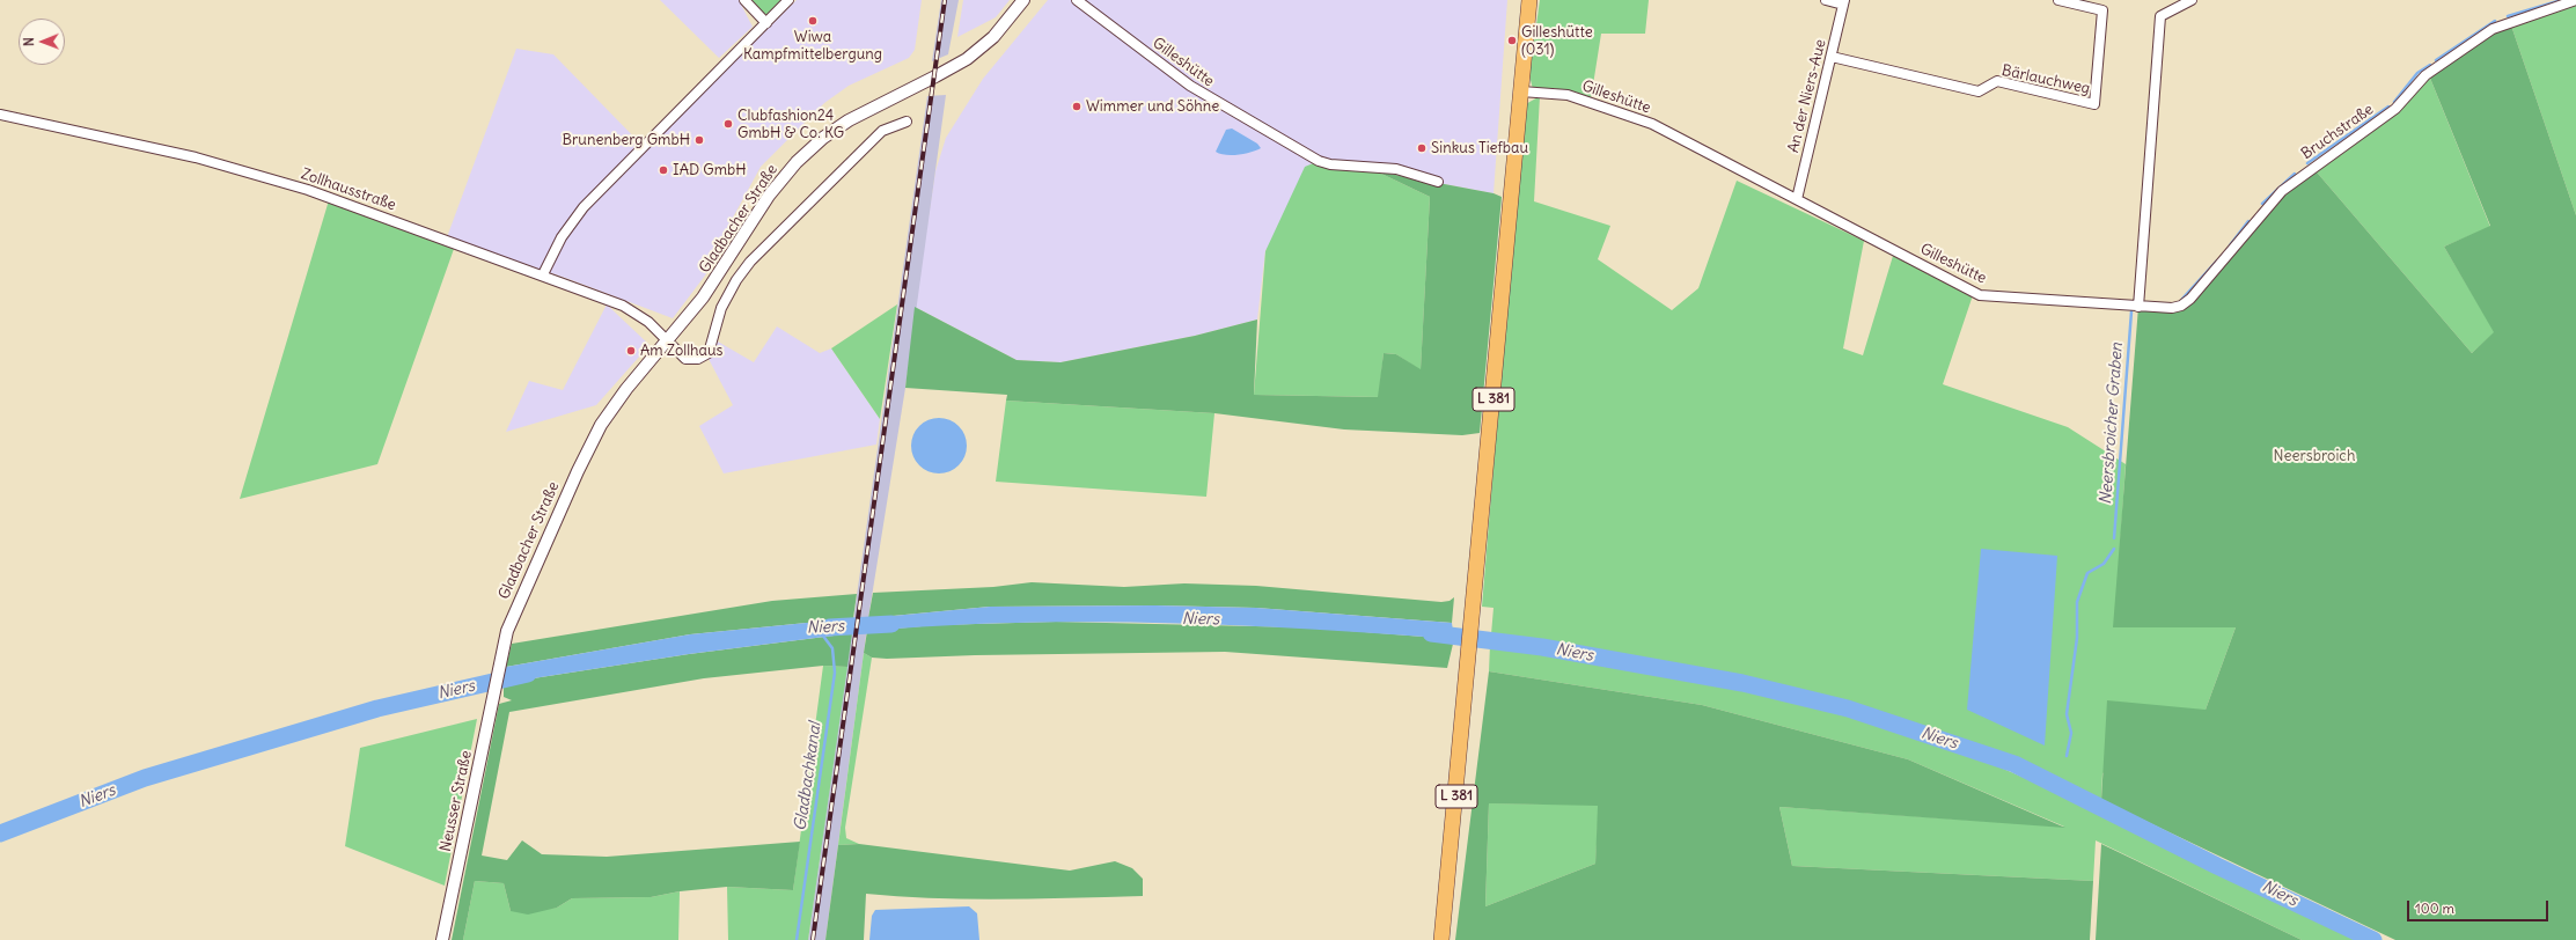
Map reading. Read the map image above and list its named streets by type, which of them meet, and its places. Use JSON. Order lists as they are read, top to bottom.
{
  "streets": {
    "main road": ["L 381"],
    "street": [
      "Gilleshütte",
      "Bärlauchweg",
      "An der Niers-Aue",
      "Bruchstraße",
      "Zollhausstraße",
      "Gladbacher Straße",
      "Neusser Straße"
    ]
  },
  "crossings": [
    ["Gilleshütte", "An der Niers-Aue"],
    ["Gilleshütte", "Bruchstraße"],
    ["Gilleshütte", "L 381"],
    ["Bärlauchweg", "An der Niers-Aue"],
    ["Zollhausstraße", "Gladbacher Straße"],
    ["Gladbacher Straße", "Neusser Straße"]
  ],
  "water": ["Neersbroicher Graben", "Niers", "Gladbachkanal"],
  "parks": ["Neersbroich"],
  "places": [
    "Wiwa Kampfmittelbergung",
    "Gilleshütte (031)",
    "Wimmer und Söhne",
    "Clubfashion24 GmbH & Co. KG",
    "Brunenberg GmbH",
    "Sinkus Tiefbau",
    "IAD GmbH",
    "Am Zollhaus"
  ],
  "scale_bar": "100 m",
  "north": "left"
}
